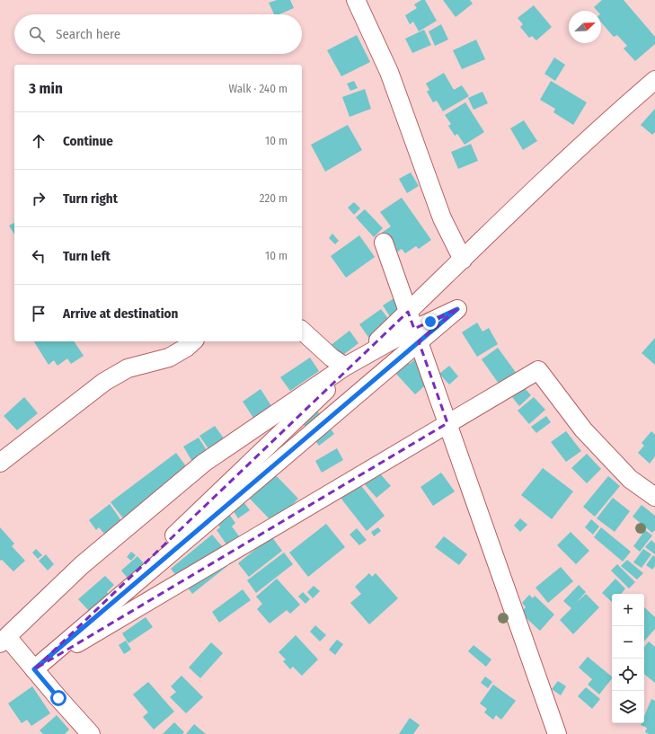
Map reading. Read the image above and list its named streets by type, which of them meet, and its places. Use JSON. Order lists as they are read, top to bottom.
{
  "north": "top right",
  "page": {
    "search": "Search here",
    "heading": ["3 min", "Walk · 240 m"],
    "list": [
      ["Continue", "10 m"],
      ["Turn right", "220 m"],
      ["Turn left", "10 m"],
      "Arrive at destination"
    ],
    "map_buttons": ["+", "−"]
  }
}
